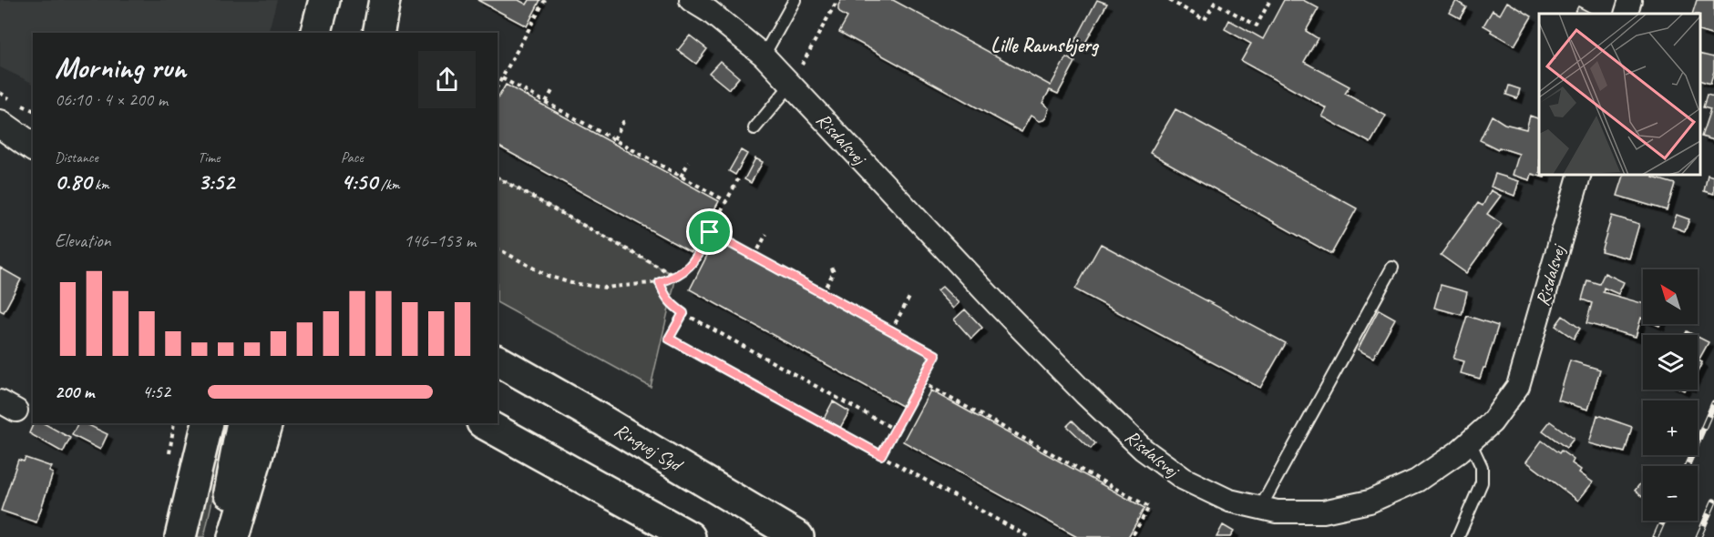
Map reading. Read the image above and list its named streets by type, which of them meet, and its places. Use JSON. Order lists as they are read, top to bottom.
{
  "streets": {
    "main road": ["Ringvej Syd"],
    "street": ["Risdalsvej"]
  },
  "districts": ["Lille Ravnsbjerg"],
  "north": "top left",
  "page": {
    "heading": ["Morning run", "06:10 · 4 × 200 m"],
    "stats": [
      ["Distance", "0.80 km"],
      ["Time", "3:52"],
      ["Pace", "4:50 /km"]
    ],
    "chart": ["Elevation", "146–153 m"],
    "map_buttons": ["+", "−"],
    "list": [
      {
        "name": "200 m",
        "note": "4:52"
      }
    ]
  }
}
